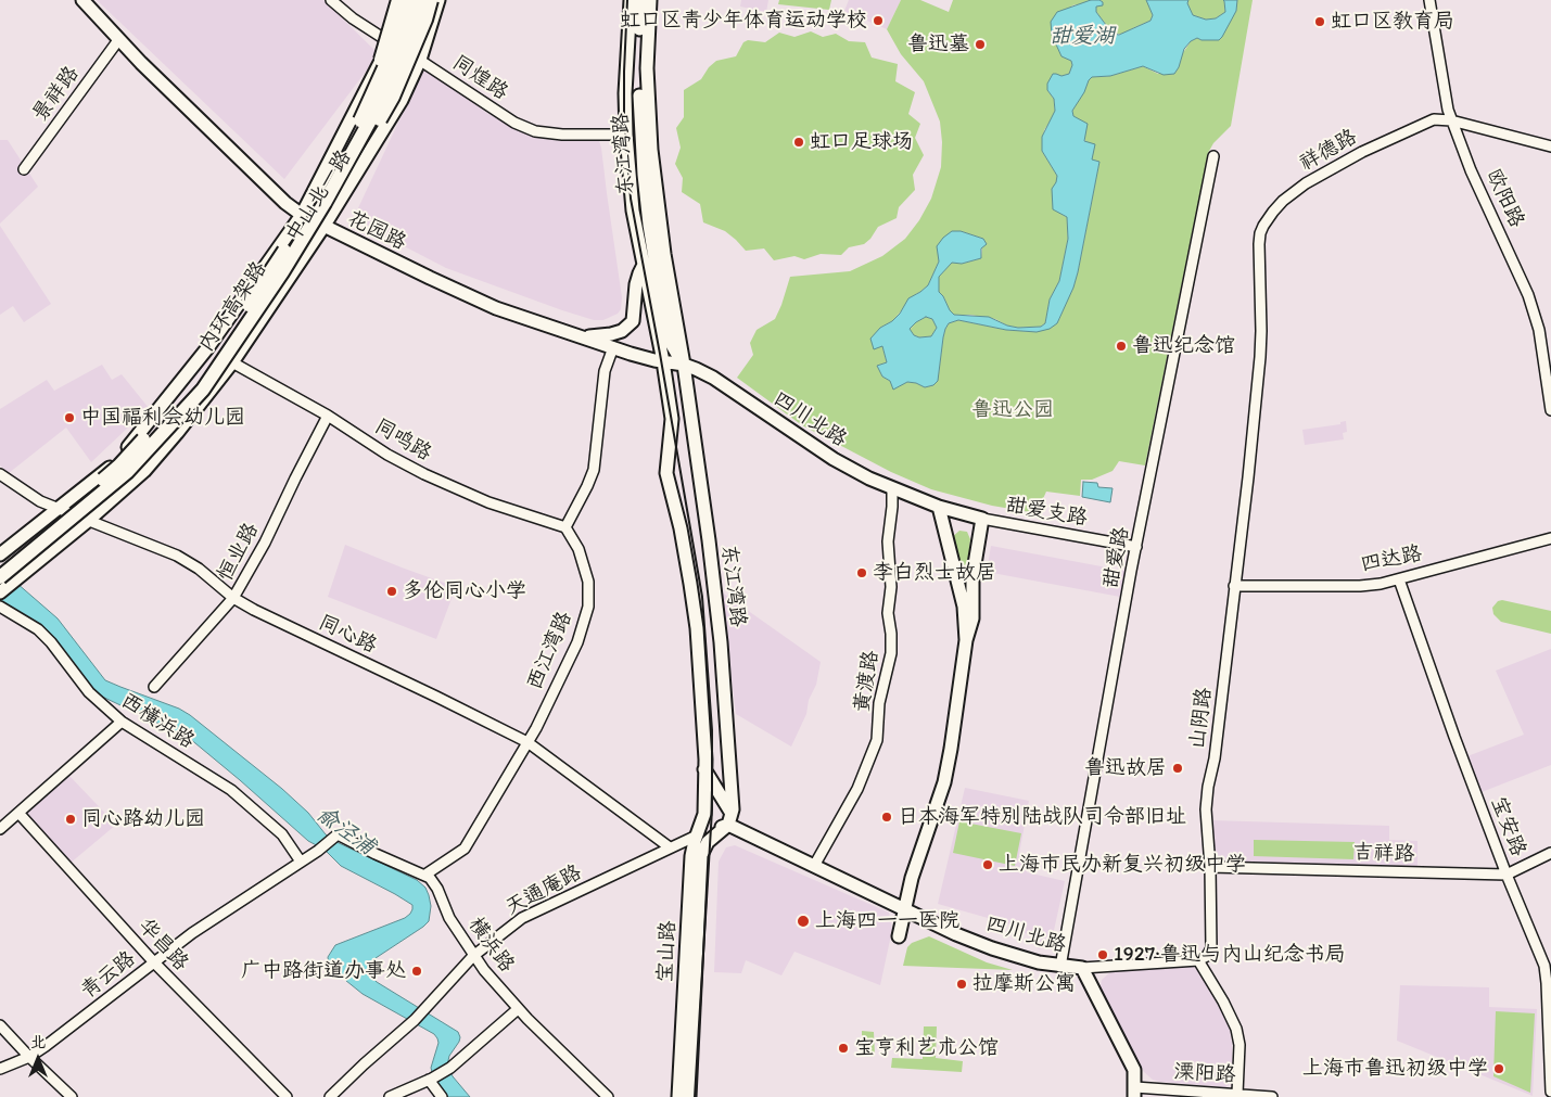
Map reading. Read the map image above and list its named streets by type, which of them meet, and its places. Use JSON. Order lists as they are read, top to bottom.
{
  "streets": {
    "highway": ["内环高架路"],
    "main road": [
      "东江湾路",
      "中山北一路",
      "花园路",
      "四川北路",
      "宝山路"
    ],
    "street": [
      "同煌路",
      "景祥路",
      "祥德路",
      "欧阳路",
      "同鸣路",
      "甜爱支路",
      "恒业路",
      "甜爱路",
      "四达路",
      "同心路",
      "西江湾路",
      "黄渡路",
      "山阴路",
      "西横浜路",
      "宝安路",
      "吉祥路",
      "天通庵路",
      "华昌路",
      "横浜路",
      "青云路",
      "溧阳路"
    ]
  },
  "crossings": [
    ["同煌路", "中山北一路"],
    ["景祥路", "花园路"],
    ["祥德路", "欧阳路"],
    ["祥德路", "山阴路"],
    ["东江湾路", "花园路"],
    ["东江湾路", "四川北路"],
    ["东江湾路", "天通庵路"],
    ["东江湾路", "宝山路"],
    ["中山北一路", "花园路"],
    ["中山北一路", "同鸣路"],
    ["中山北一路", "同心路"],
    ["花园路", "四川北路"],
    ["四川北路", "甜爱支路"],
    ["四川北路", "甜爱路"],
    ["四川北路", "黄渡路"],
    ["四川北路", "溧阳路"],
    ["同鸣路", "恒业路"],
    ["同鸣路", "西江湾路"],
    ["甜爱支路", "甜爱路"],
    ["恒业路", "同心路"],
    ["四达路", "山阴路"],
    ["四达路", "宝安路"],
    ["同心路", "西江湾路"],
    ["同心路", "天通庵路"],
    ["西江湾路", "横浜路"],
    ["西江湾路", "青云路"],
    ["山阴路", "吉祥路"],
    ["西横浜路", "青云路"],
    ["宝安路", "吉祥路"],
    ["天通庵路", "横浜路"],
    ["天通庵路", "宝山路"],
    ["华昌路", "青云路"],
    ["横浜路", "青云路"]
  ],
  "water": ["甜爱湖", "俞泾浦"],
  "parks": ["鲁迅公园"],
  "places": [
    "虹口区青少年体育运动学校",
    "虹口区教育局",
    "鲁迅墓",
    "虹口足球场",
    "鲁迅纪念馆",
    "中国福利会幼儿园",
    "李白烈士故居",
    "多伦同心小学",
    "鲁迅故居",
    "日本海军特别陆战队司令部旧址",
    "同心路幼儿园",
    "上海市民办新复兴初级中学",
    "上海四一一医院",
    "1927·鲁迅与内山纪念书局",
    "广中路街道办事处",
    "拉摩斯公寓",
    "宝亨利艺术公馆",
    "上海市鲁迅初级中学"
  ],
  "north": "top"
}
